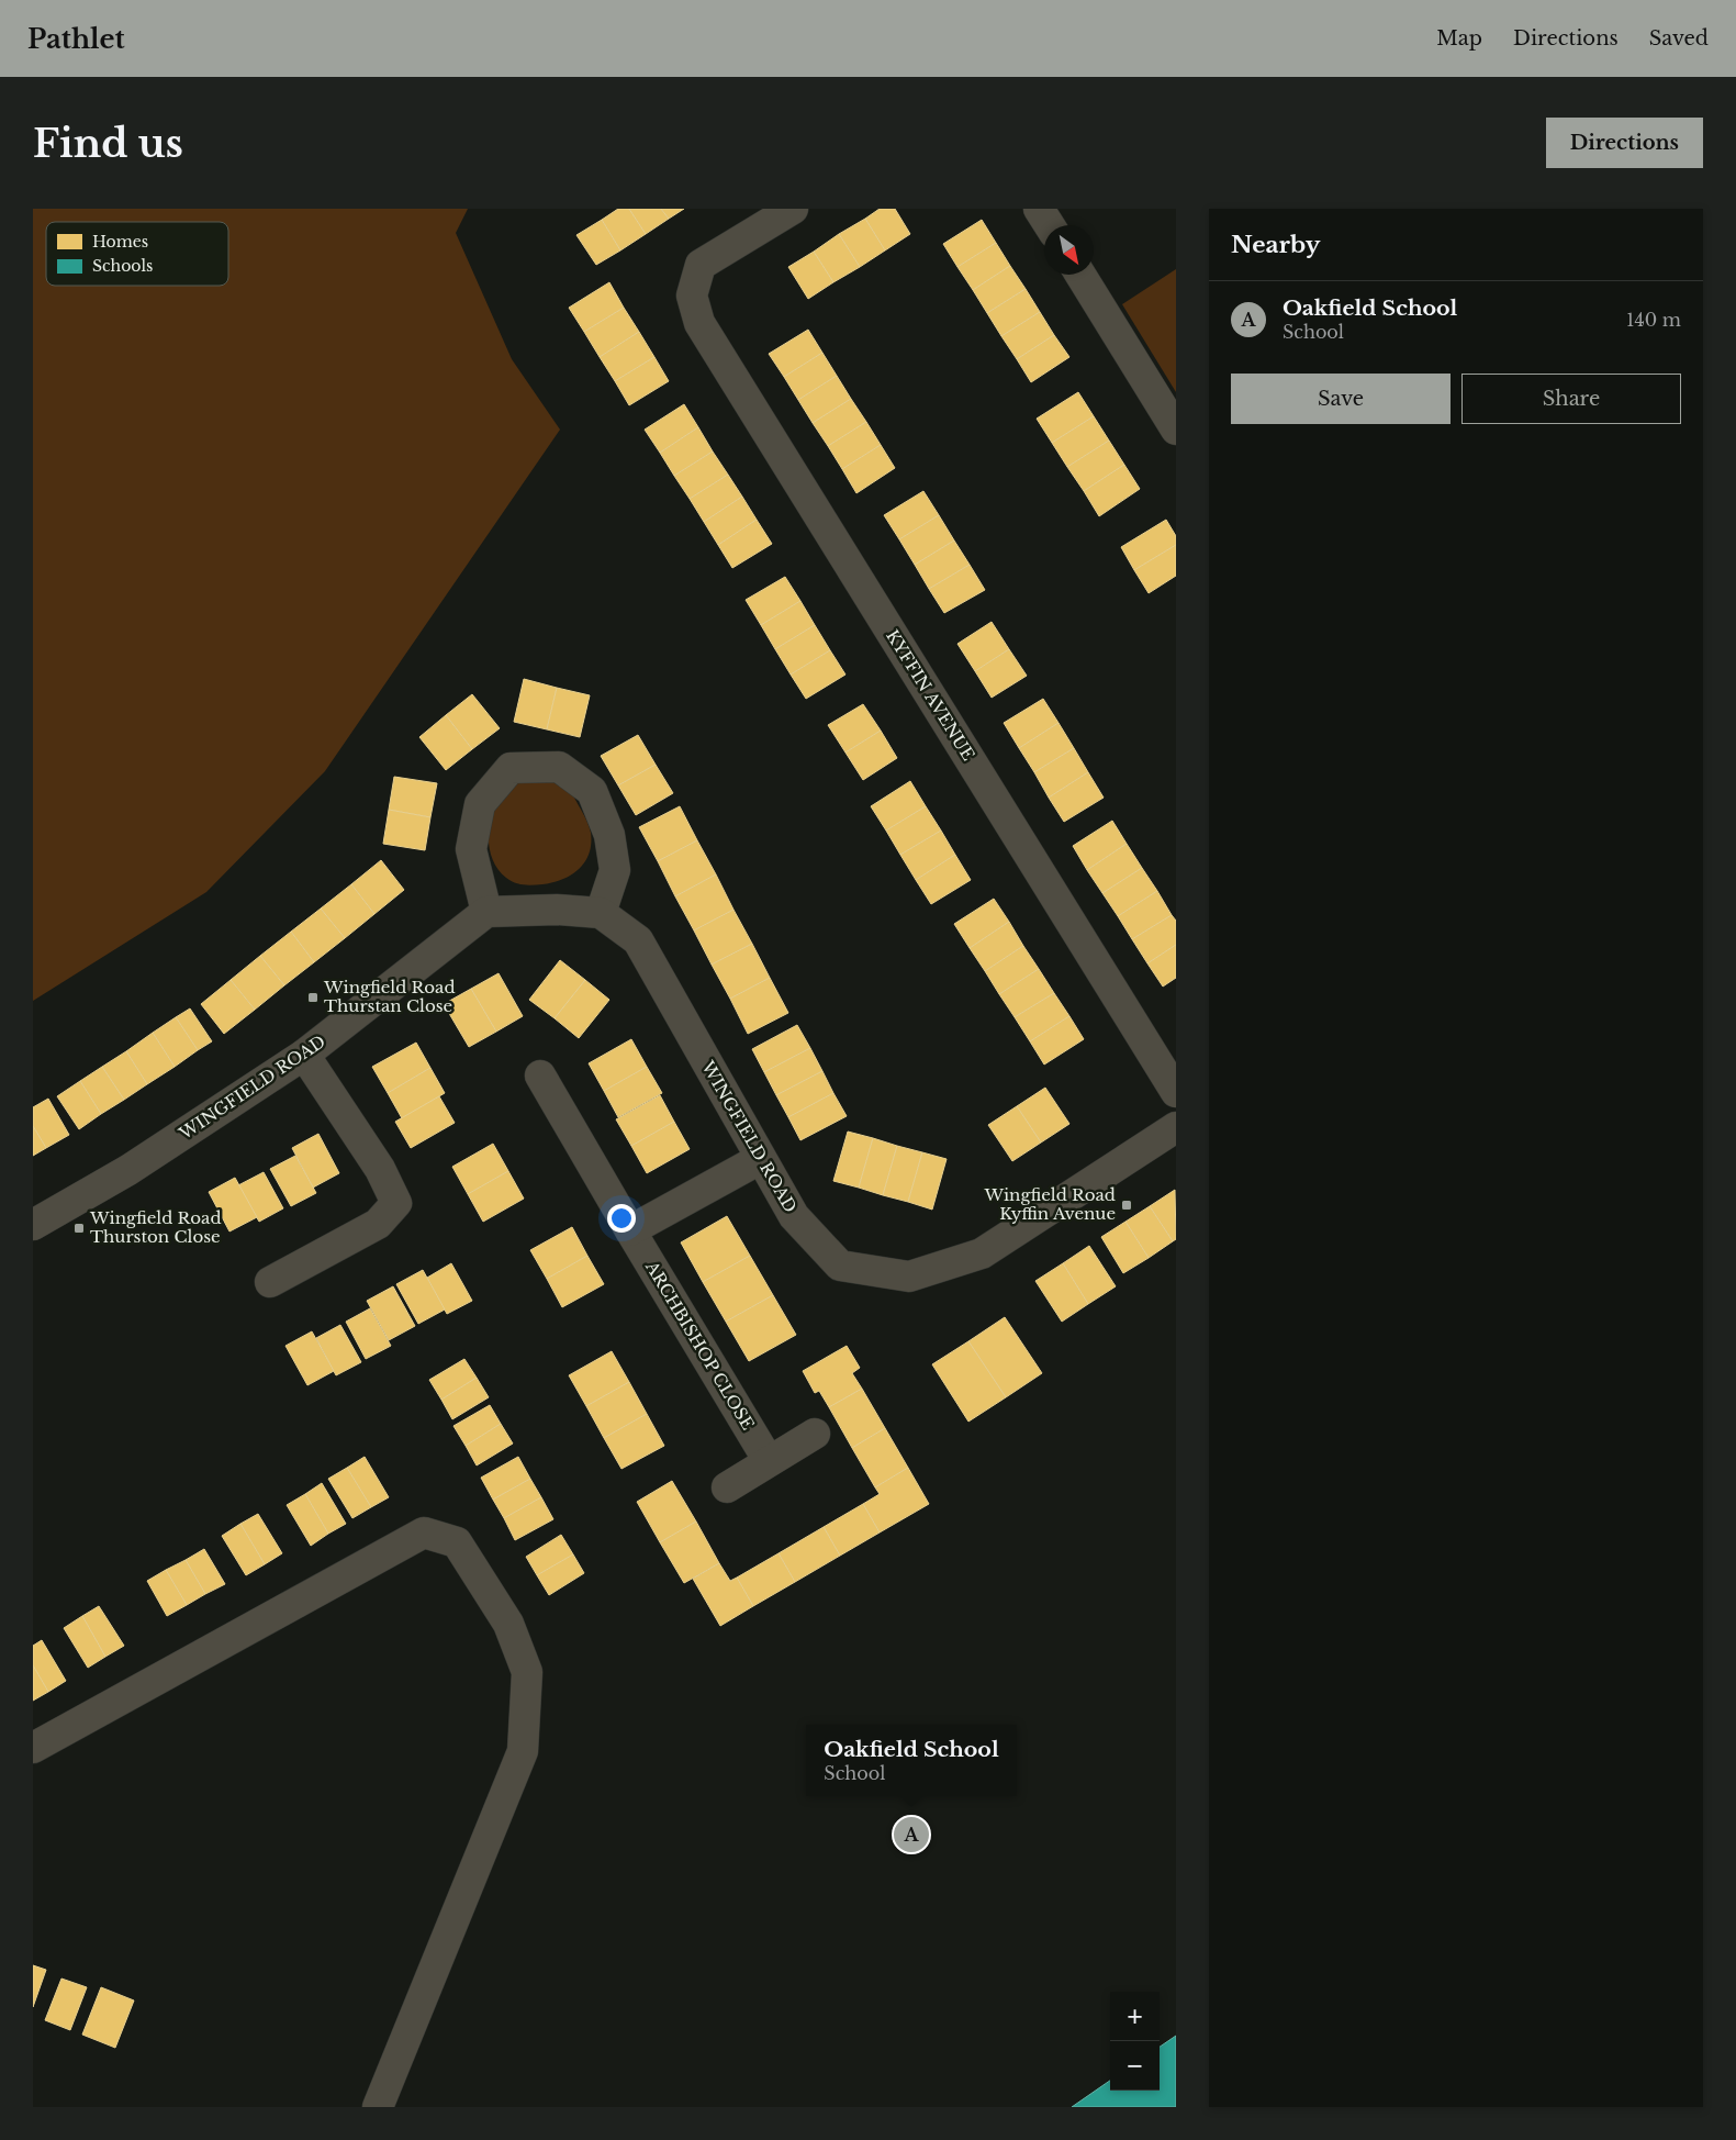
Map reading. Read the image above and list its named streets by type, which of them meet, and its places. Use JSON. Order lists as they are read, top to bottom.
{
  "streets": {
    "street": ["KYFFIN AVENUE", "WINGFIELD ROAD", "ARCHBISHOP CLOSE"]
  },
  "places": {
    "transit": ["Wingfield Road Thurstan Close", "Wingfield Road Kyffin Avenue", "Wingfield Road Thurston Close"]
  },
  "legend": ["Homes", "Schools"],
  "north": "bottom right",
  "page": {
    "header": "Pathlet",
    "nav": ["Map", "Directions", "Saved"],
    "buttons": [
      "Directions",
      ["Save", "Share"]
    ],
    "title": "Find us",
    "heading": "Nearby",
    "list": [
      {
        "mark": "A",
        "name": "Oakfield School",
        "note": "School",
        "value": "140 m"
      }
    ],
    "popup": ["Oakfield School", "School"],
    "pins": "A",
    "map_buttons": ["+", "−"]
  }
}
